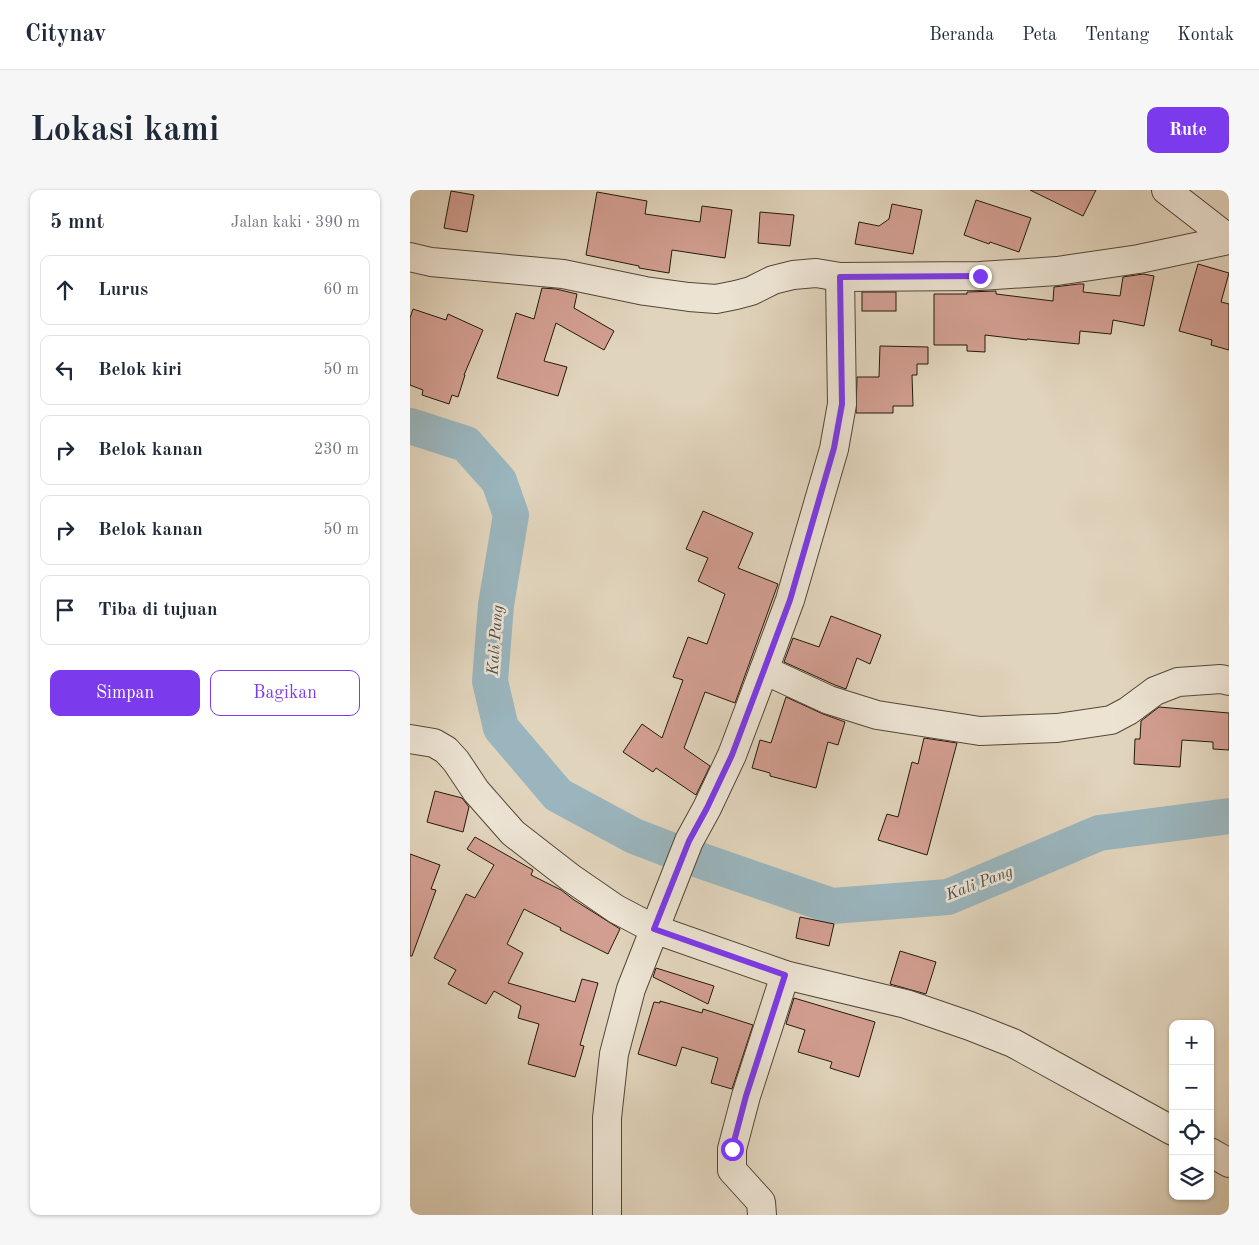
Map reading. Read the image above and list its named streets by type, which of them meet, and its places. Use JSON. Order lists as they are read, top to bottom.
{
  "water": ["Kali Pang"],
  "page": {
    "header": "Citynav",
    "nav": [
      "Beranda",
      "Peta",
      "Tentang",
      "Kontak"
    ],
    "buttons": [
      "Rute",
      ["Simpan", "Bagikan"]
    ],
    "title": "Lokasi kami",
    "heading": ["5 mnt", "Jalan kaki · 390 m"],
    "list": [
      ["Lurus", "60 m"],
      ["Belok kiri", "50 m"],
      ["Belok kanan", "230 m"],
      ["Belok kanan", "50 m"],
      "Tiba di tujuan"
    ],
    "map_buttons": ["+", "−"]
  }
}
